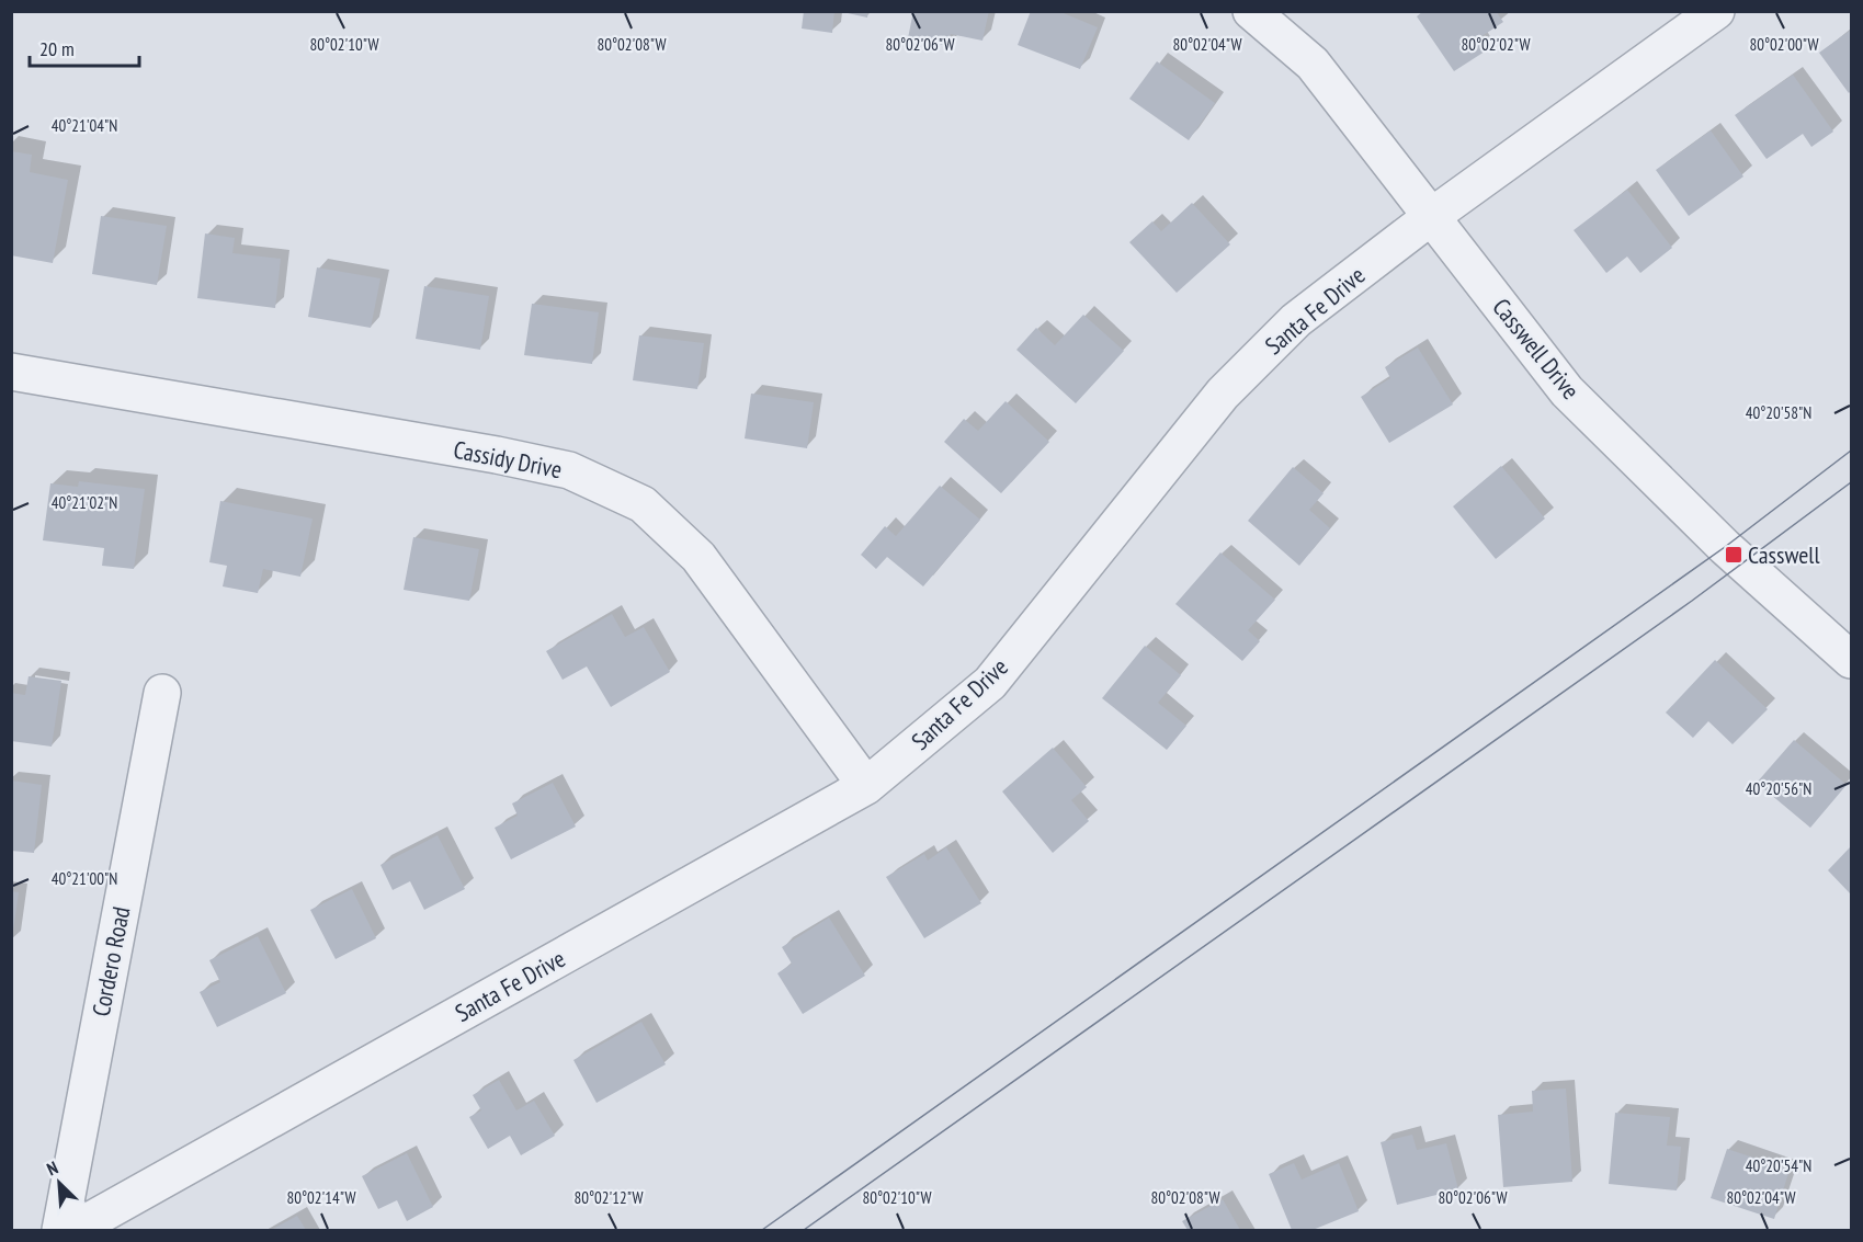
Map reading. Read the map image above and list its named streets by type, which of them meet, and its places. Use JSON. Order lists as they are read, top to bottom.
{
  "streets": {
    "street": [
      "Santa Fe Drive",
      "Casswell Drive",
      "Cassidy Drive",
      "Cordero Road"
    ]
  },
  "crossings": [
    ["Santa Fe Drive", "Casswell Drive"],
    ["Santa Fe Drive", "Cassidy Drive"]
  ],
  "places": {
    "transit": ["Casswell"]
  },
  "scale_bar": "20 m",
  "north": "top left",
  "coordinates": [
    "80°02'10\"W",
    "80°02'08\"W",
    "80°02'06\"W",
    "80°02'04\"W",
    "80°02'02\"W",
    "80°02'00\"W",
    "40°21'04\"N",
    "40°20'58\"N",
    "40°21'02\"N",
    "40°20'56\"N",
    "40°21'00\"N",
    "40°20'54\"N",
    "80°02'14\"W",
    "80°02'12\"W"
  ]
}
